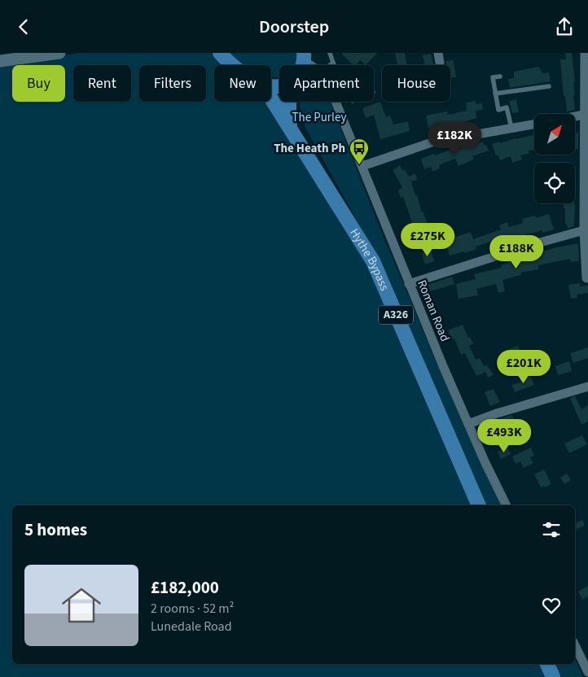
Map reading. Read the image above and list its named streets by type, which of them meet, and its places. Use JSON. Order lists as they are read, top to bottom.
{
  "streets": {
    "main road": ["Hythe Bypass", "A326"],
    "street": ["Roman Road"]
  },
  "parks": ["The Purley"],
  "places": {
    "bus stop": ["The Heath Ph"]
  },
  "north": "top right",
  "page": {
    "header": "Doorstep",
    "chip": [
      "Buy",
      "Rent",
      "Filters",
      "New",
      "Apartment",
      "House"
    ],
    "price": [
      "£182K",
      "£275K",
      "£188K",
      "£201K",
      "£493K"
    ],
    "heading": "5 homes",
    "list": [
      {
        "name": "£182,000",
        "note": "2 rooms · 52 m² · Lunedale Road"
      }
    ]
  }
}
